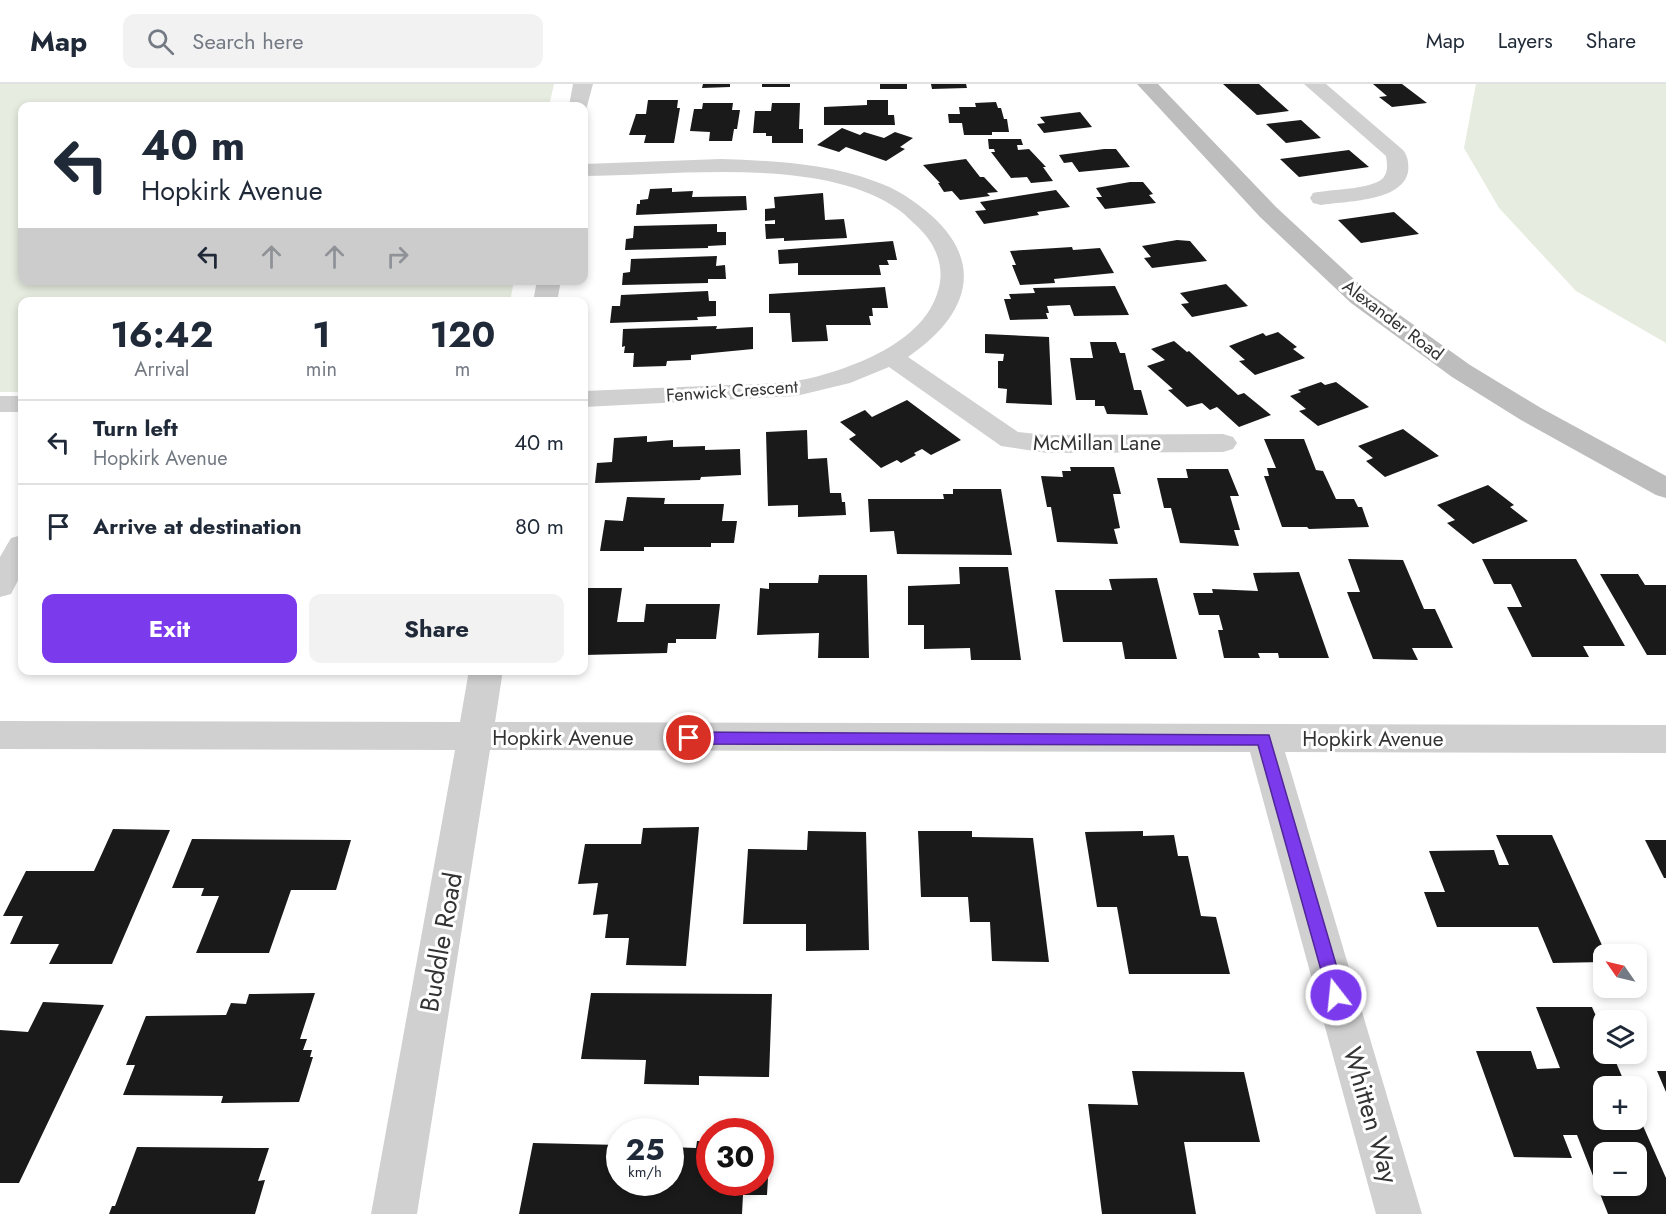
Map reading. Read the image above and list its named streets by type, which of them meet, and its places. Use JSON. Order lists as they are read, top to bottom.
{
  "streets": {
    "street": [
      "Alexander Road",
      "Fenwick Crescent",
      "McMillan Lane",
      "Hopkirk Avenue",
      "Buddle Road",
      "Whitten Way"
    ]
  },
  "crossings": [
    ["Fenwick Crescent", "McMillan Lane"],
    ["Hopkirk Avenue", "Buddle Road"],
    ["Hopkirk Avenue", "Whitten Way"]
  ],
  "north": "top left",
  "page": {
    "header": "Map",
    "search": "Search here",
    "nav": ["Map", "Layers", "Share"],
    "turn": ["40 m", "Hopkirk Avenue"],
    "eta": [
      "16:42",
      "Arrival",
      "1",
      "min",
      "120",
      "m"
    ],
    "list": [
      {
        "name": "Turn left",
        "note": "Hopkirk Avenue",
        "value": "40 m"
      },
      {
        "name": "Arrive at destination",
        "value": "80 m"
      }
    ],
    "buttons": ["Exit", "Share"],
    "map_buttons": ["+", "−"],
    "speed": "25 km/h",
    "limit": "30"
  }
}
